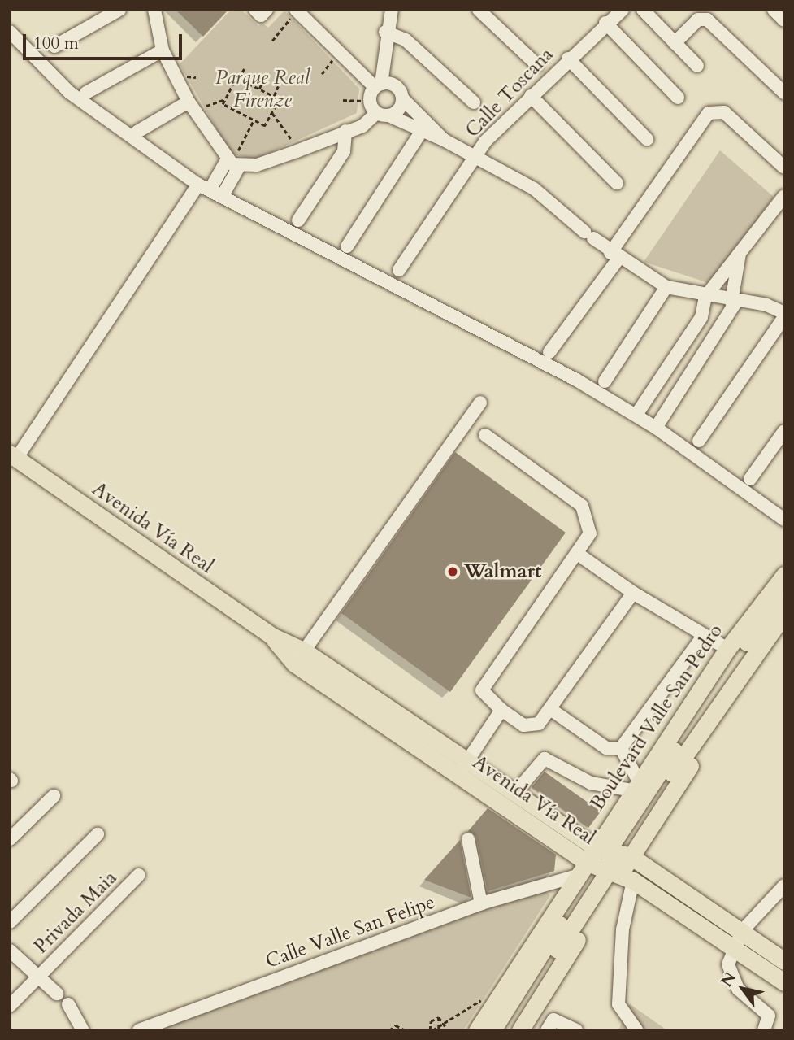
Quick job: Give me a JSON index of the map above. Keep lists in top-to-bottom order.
{
  "streets": {
    "main road": ["Avenida Vía Real", "Boulevard Valle San Pedro"],
    "street": ["Calle Toscana", "Privada Maia", "Calle Valle San Felipe"]
  },
  "crossings": [
    ["Avenida Vía Real", "Boulevard Valle San Pedro"],
    ["Avenida Vía Real", "Calle Valle San Felipe"],
    ["Boulevard Valle San Pedro", "Calle Valle San Felipe"]
  ],
  "parks": ["Parque Real Firenze"],
  "places": ["Walmart"],
  "scale_bar": "100 m",
  "north": "top left"
}
